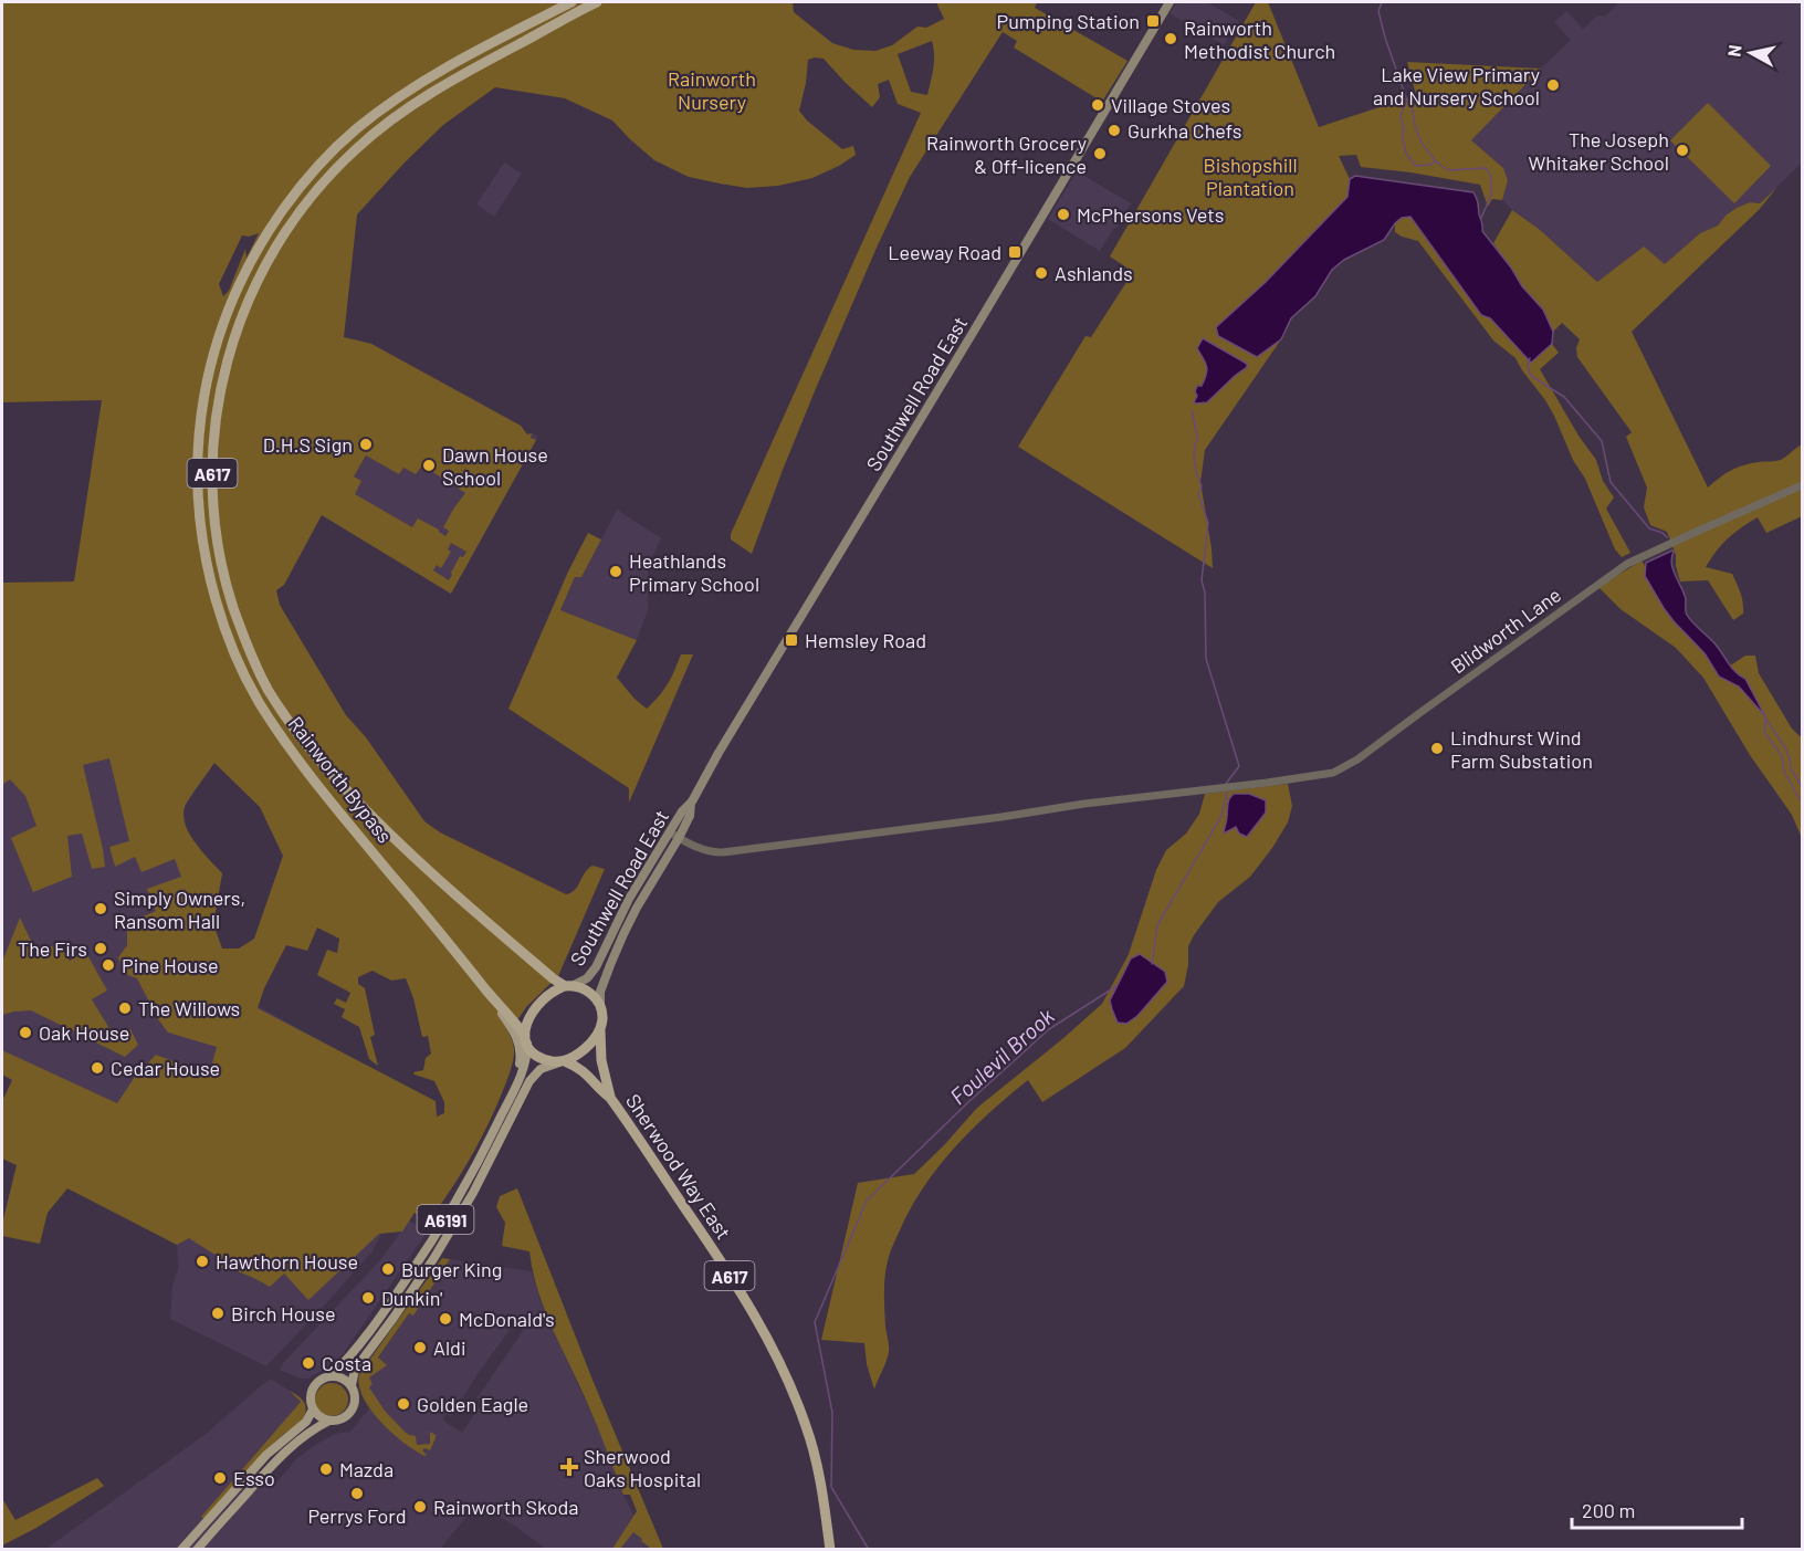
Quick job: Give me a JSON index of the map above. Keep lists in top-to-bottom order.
{
  "streets": {
    "highway": ["A617", "Rainworth Bypass", "Sherwood Way East"],
    "main road": ["Southwell Road East", "A6191"],
    "street": ["Blidworth Lane"]
  },
  "crossings": [
    ["Southwell Road East", "Blidworth Lane"],
    ["Southwell Road East", "Rainworth Bypass"],
    ["Southwell Road East", "Sherwood Way East"],
    ["Southwell Road East", "A6191"],
    ["Rainworth Bypass", "Sherwood Way East"],
    ["Rainworth Bypass", "A6191"],
    ["Sherwood Way East", "A6191"]
  ],
  "water": ["Foulevil Brook"],
  "parks": ["Rainworth Nursery", "Bishopshill Plantation"],
  "places": {
    "transit": ["Pumping Station", "Leeway Road", "Hemsley Road"],
    "other": [
      "Rainworth Methodist Church",
      "Lake View Primary and Nursery School",
      "Village Stoves",
      "Gurkha Chefs",
      "The Joseph Whitaker School",
      "Rainworth Grocery & Off-licence",
      "McPhersons Vets",
      "Ashlands",
      "D.H.S Sign",
      "Dawn House School",
      "Heathlands Primary School",
      "Lindhurst Wind Farm Substation",
      "Simply Owners, Ransom Hall",
      "The Firs",
      "Pine House",
      "The Willows",
      "Oak House",
      "Cedar House",
      "Hawthorn House",
      "Burger King",
      "Dunkin'",
      "Birch House",
      "McDonald's",
      "Aldi",
      "Costa",
      "Golden Eagle",
      "Mazda",
      "Esso",
      "Perrys Ford",
      "Rainworth Skoda"
    ],
    "health": ["Sherwood Oaks Hospital"]
  },
  "scale_bar": "200 m",
  "north": "left"
}
